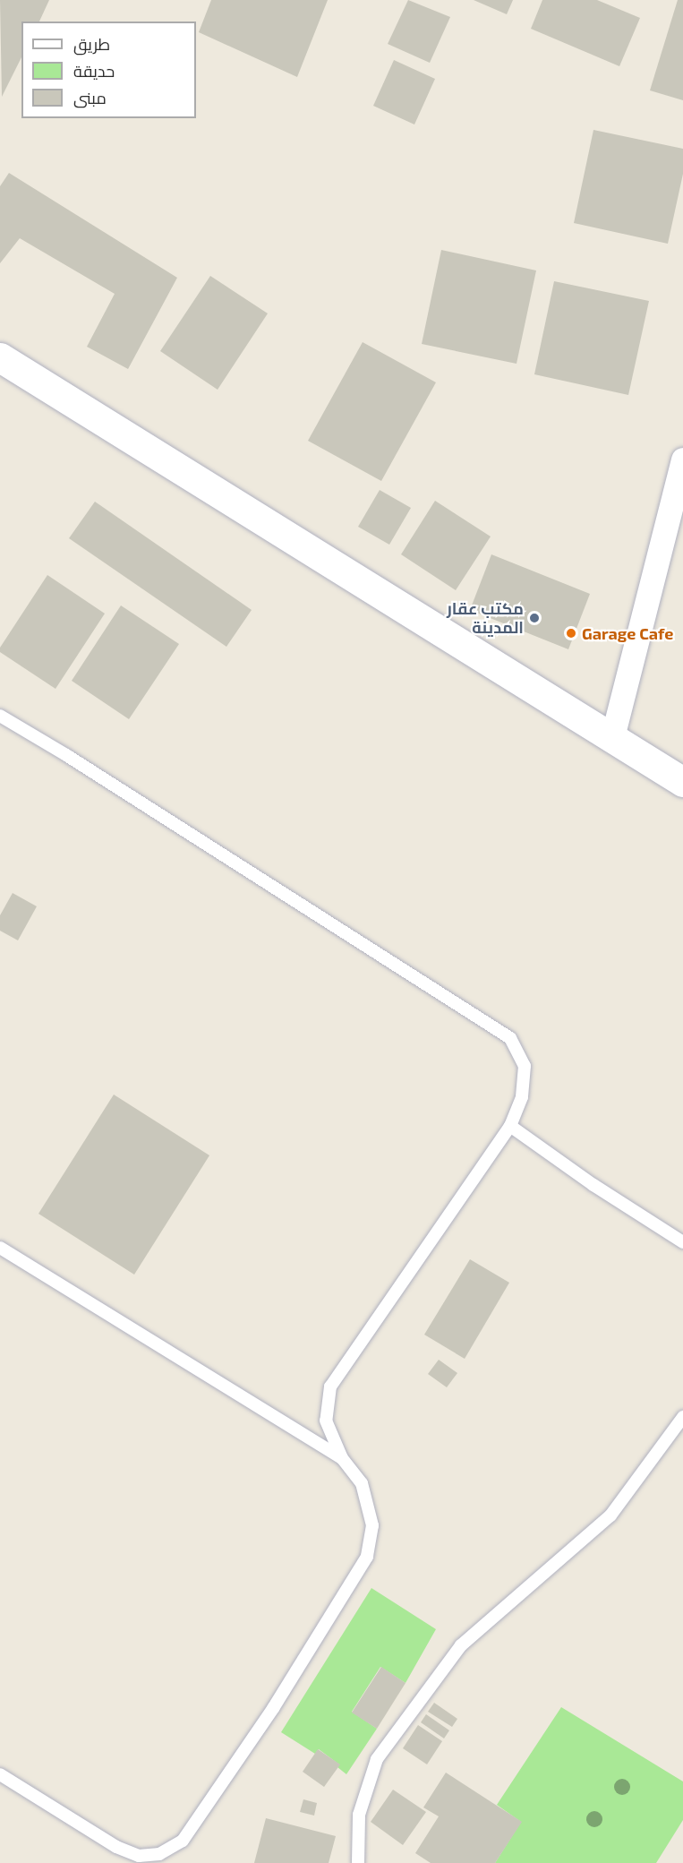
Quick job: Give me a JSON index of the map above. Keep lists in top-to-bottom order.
{
  "places": ["مكتب عقار المدينة", "Garage Cafe"],
  "legend": ["طريق", "حديقة", "مبنى"]
}
